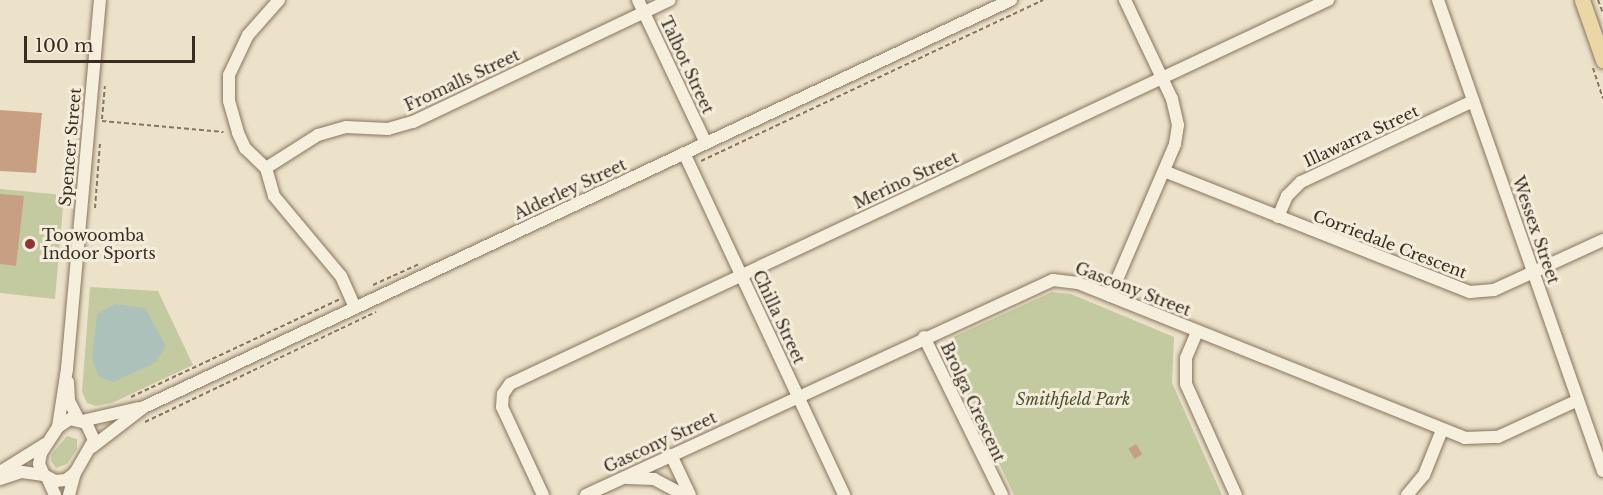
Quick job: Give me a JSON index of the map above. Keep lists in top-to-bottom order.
{
  "streets": {
    "street": [
      "Talbot Street",
      "Fromalls Street",
      "Illawarra Street",
      "Spencer Street",
      "Merino Street",
      "Alderley Street",
      "Wessex Street",
      "Corriedale Crescent",
      "Gascony Street",
      "Chilla Street",
      "Brolga Crescent"
    ]
  },
  "crossings": [
    ["Talbot Street", "Fromalls Street"],
    ["Talbot Street", "Alderley Street"],
    ["Illawarra Street", "Wessex Street"],
    ["Illawarra Street", "Corriedale Crescent"],
    ["Spencer Street", "Alderley Street"],
    ["Merino Street", "Chilla Street"],
    ["Alderley Street", "Chilla Street"],
    ["Wessex Street", "Corriedale Crescent"],
    ["Wessex Street", "Gascony Street"],
    ["Gascony Street", "Chilla Street"],
    ["Gascony Street", "Brolga Crescent"]
  ],
  "parks": ["Smithfield Park"],
  "places": ["Toowoomba Indoor Sports"],
  "scale_bar": "100 m"
}
